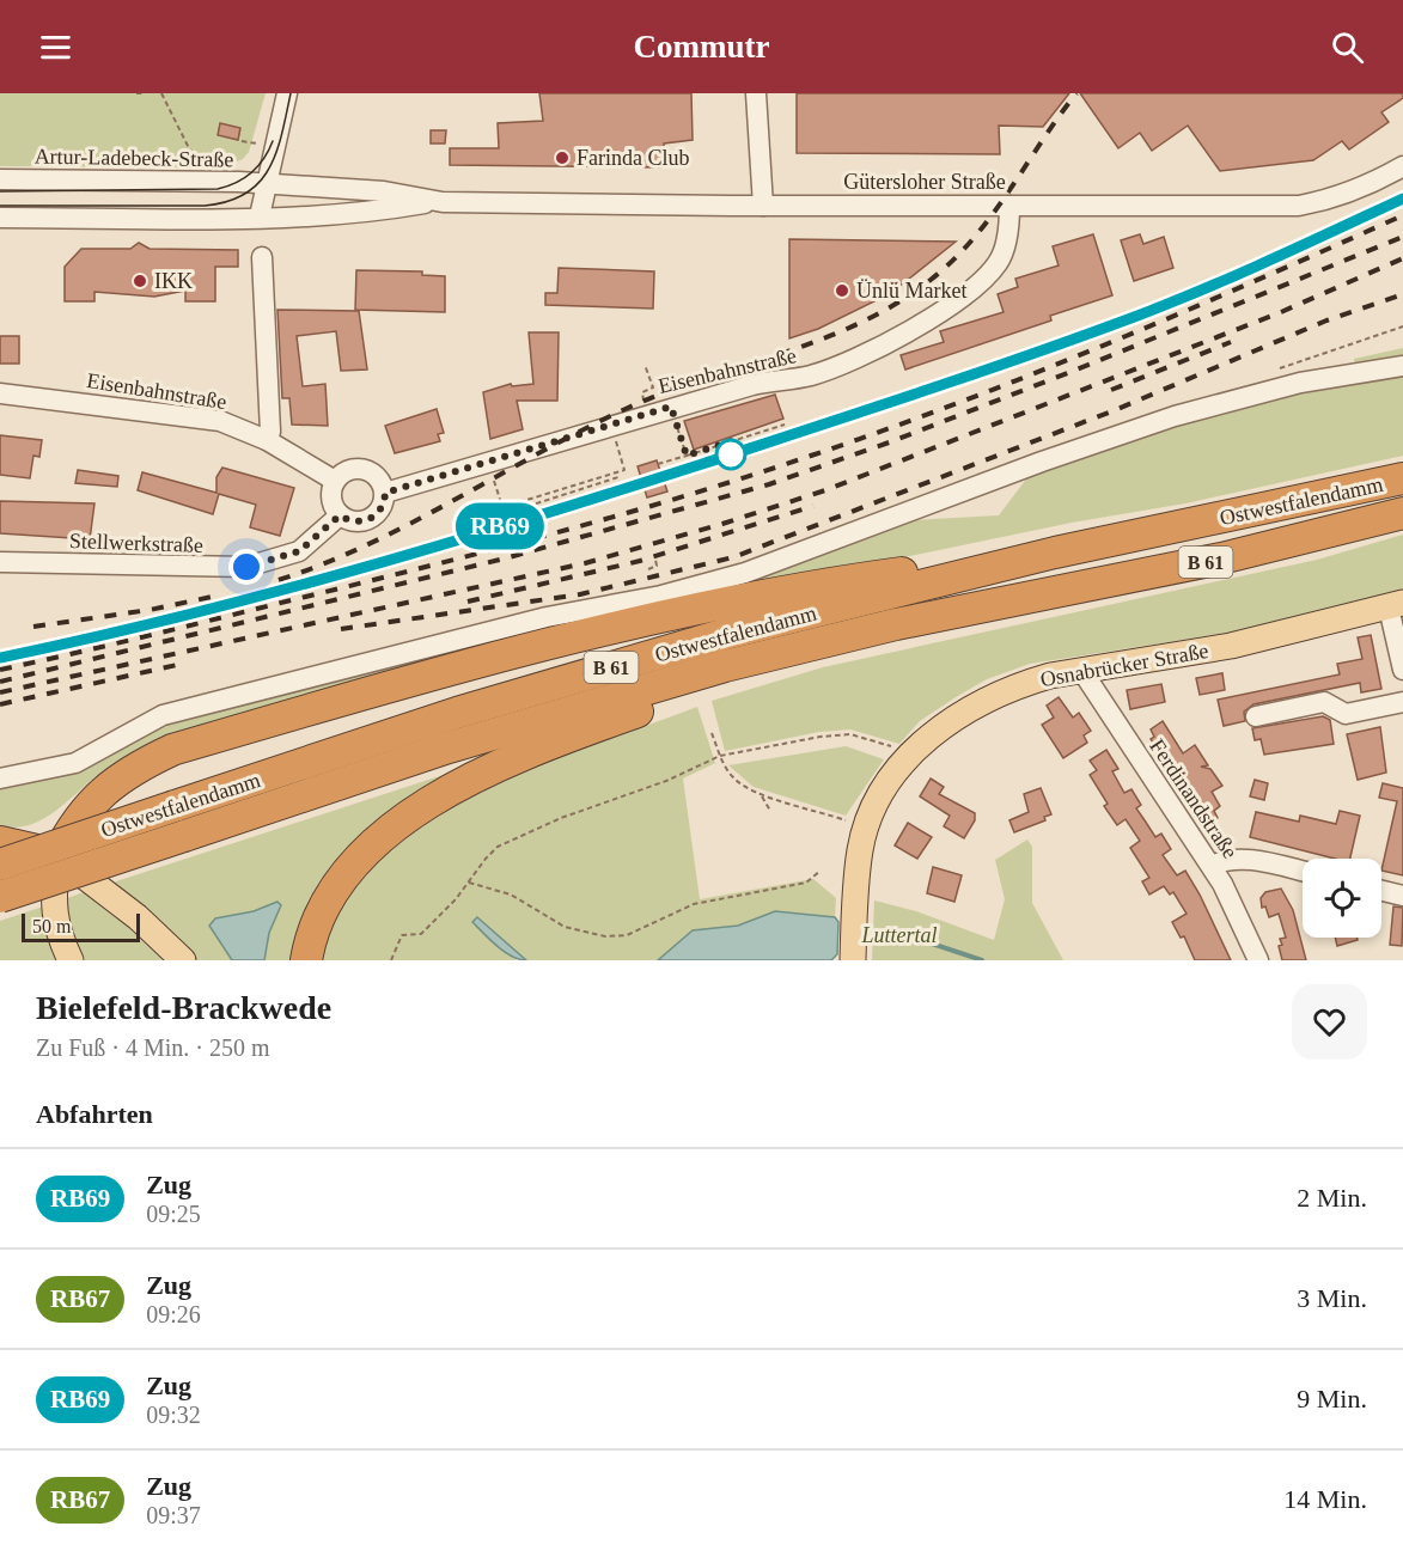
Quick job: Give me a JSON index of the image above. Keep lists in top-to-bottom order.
{
  "streets": {
    "highway": ["Ostwestfalendamm", "B 61"],
    "main road": ["Osnabrücker Straße"],
    "street": [
      "Artur-Ladebeck-Straße",
      "Gütersloher Straße",
      "Eisenbahnstraße",
      "Stellwerkstraße",
      "Ferdinandstraße"
    ]
  },
  "crossings": [
    ["Artur-Ladebeck-Straße", "Gütersloher Straße"],
    ["Gütersloher Straße", "Eisenbahnstraße"],
    ["Eisenbahnstraße", "Stellwerkstraße"],
    ["Ostwestfalendamm", "B 61"],
    ["Osnabrücker Straße", "Ferdinandstraße"]
  ],
  "parks": ["Luttertal"],
  "places": ["Farinda Club", "IKK", "Ünlü Market"],
  "scale_bar": "50 m",
  "page": {
    "header": "Commutr",
    "on_map": "RB69",
    "scale": "50 m",
    "heading": [
      ["Bielefeld-Brackwede", "Zu Fuß · 4 Min. · 250 m"],
      "Abfahrten"
    ],
    "list": [
      {
        "mark": "RB69",
        "name": "Zug",
        "note": "09:25",
        "value": "2 Min."
      },
      {
        "mark": "RB67",
        "name": "Zug",
        "note": "09:26",
        "value": "3 Min."
      },
      {
        "mark": "RB69",
        "name": "Zug",
        "note": "09:32",
        "value": "9 Min."
      },
      {
        "mark": "RB67",
        "name": "Zug",
        "note": "09:37",
        "value": "14 Min."
      }
    ]
  }
}
